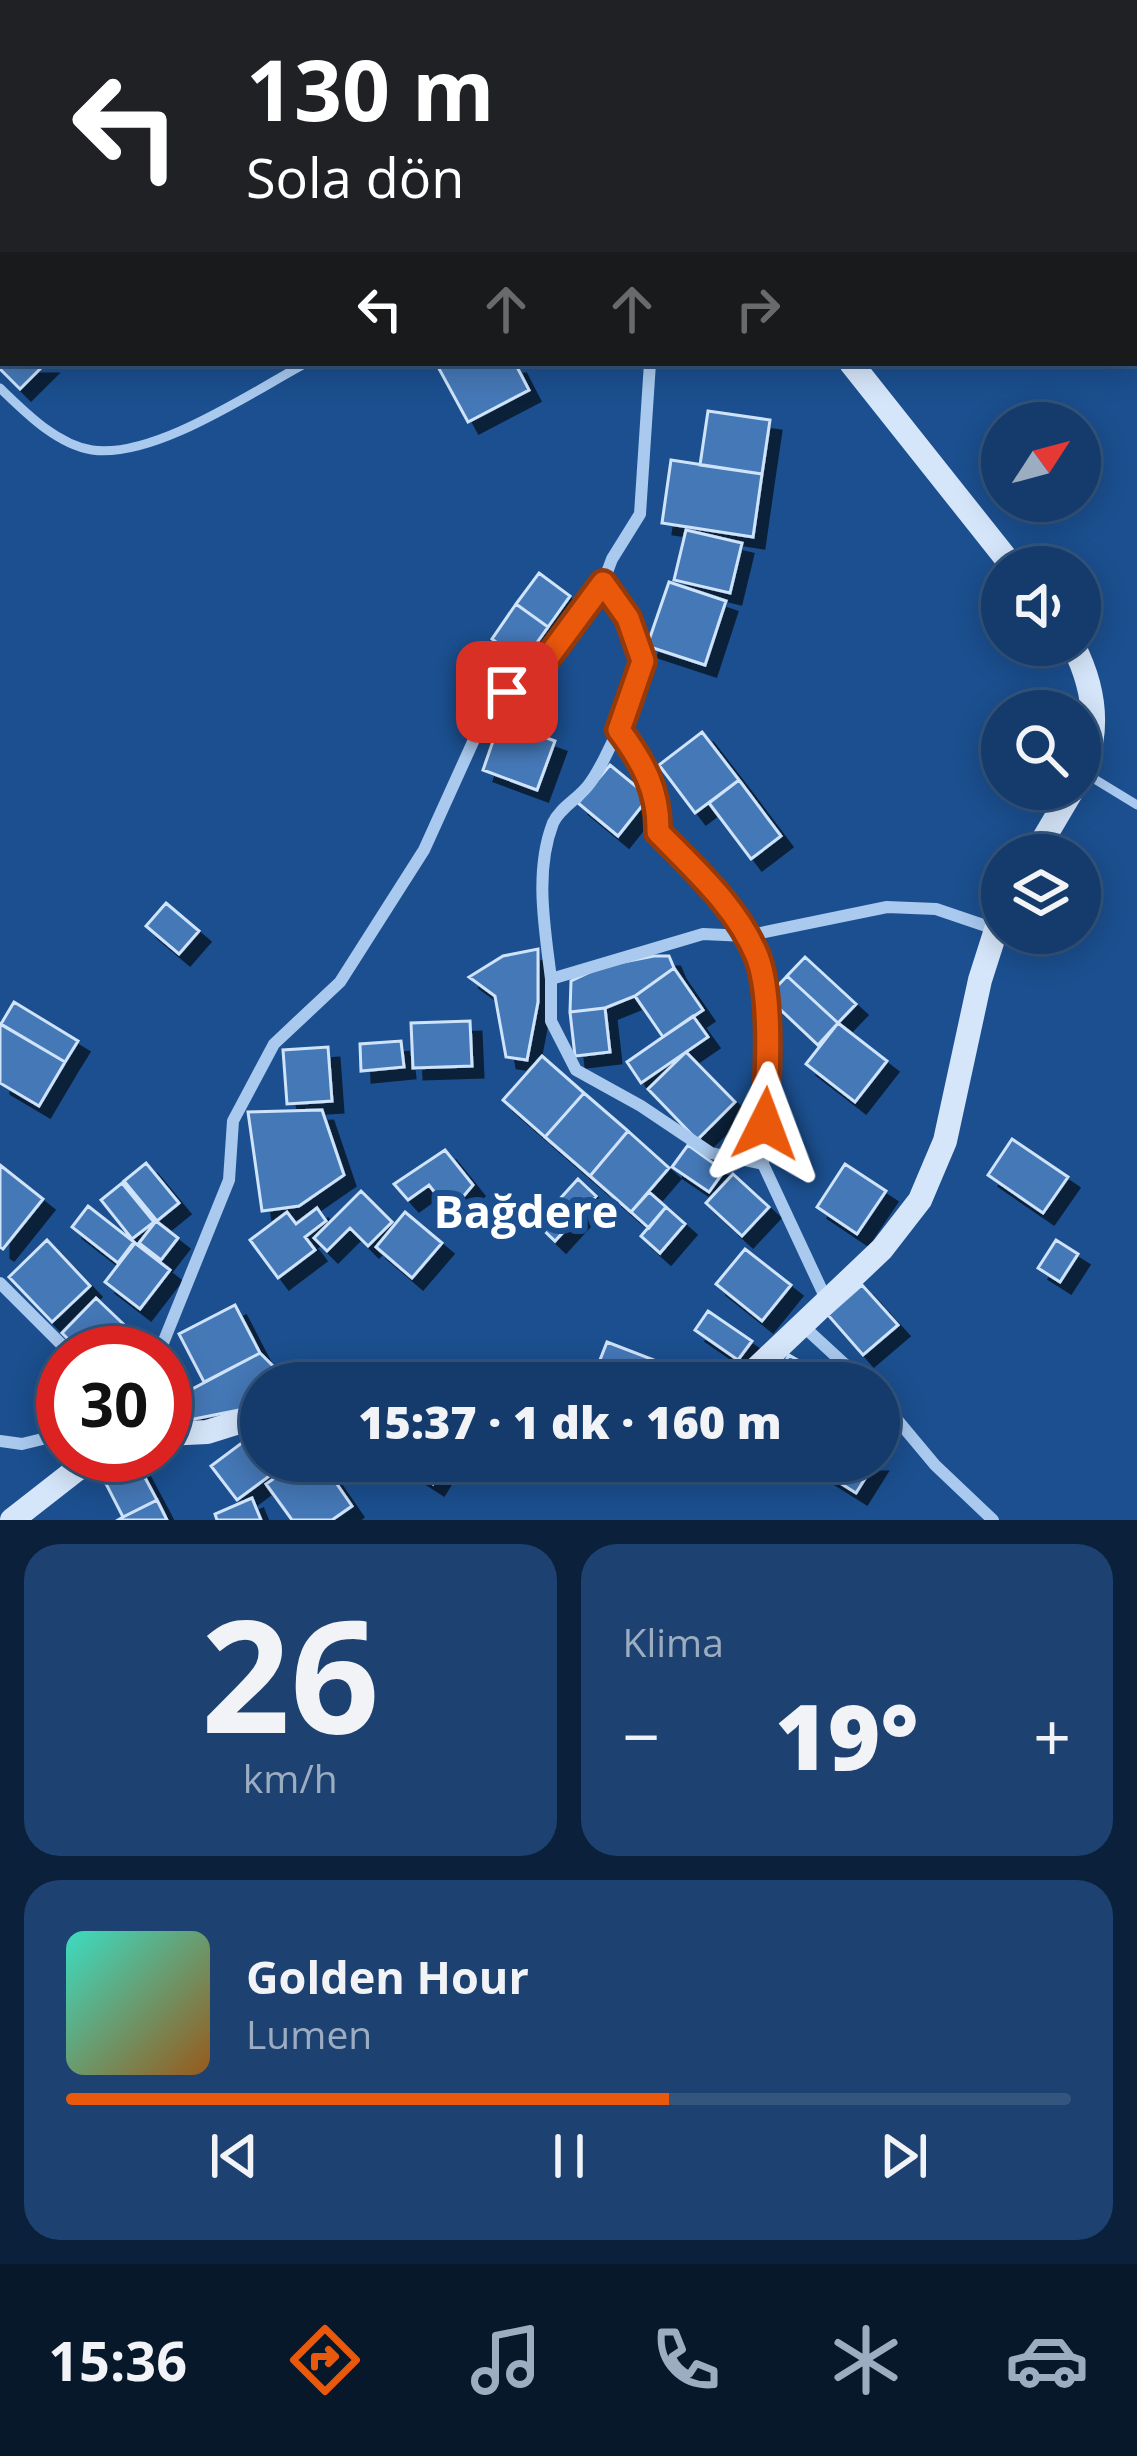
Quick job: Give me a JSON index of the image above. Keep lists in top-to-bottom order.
{
  "districts": ["Bağdere"],
  "north": "top right",
  "page": {
    "turn": ["130 m", "Sola dön"],
    "limit": "30",
    "trip": "15:37 · 1 dk · 160 m",
    "tile": [
      ["26", "km/h"],
      "Klima"
    ],
    "heat": ["−", "19°", "+"],
    "song": ["Golden Hour", "Lumen"],
    "tabs": "15:36"
  }
}
